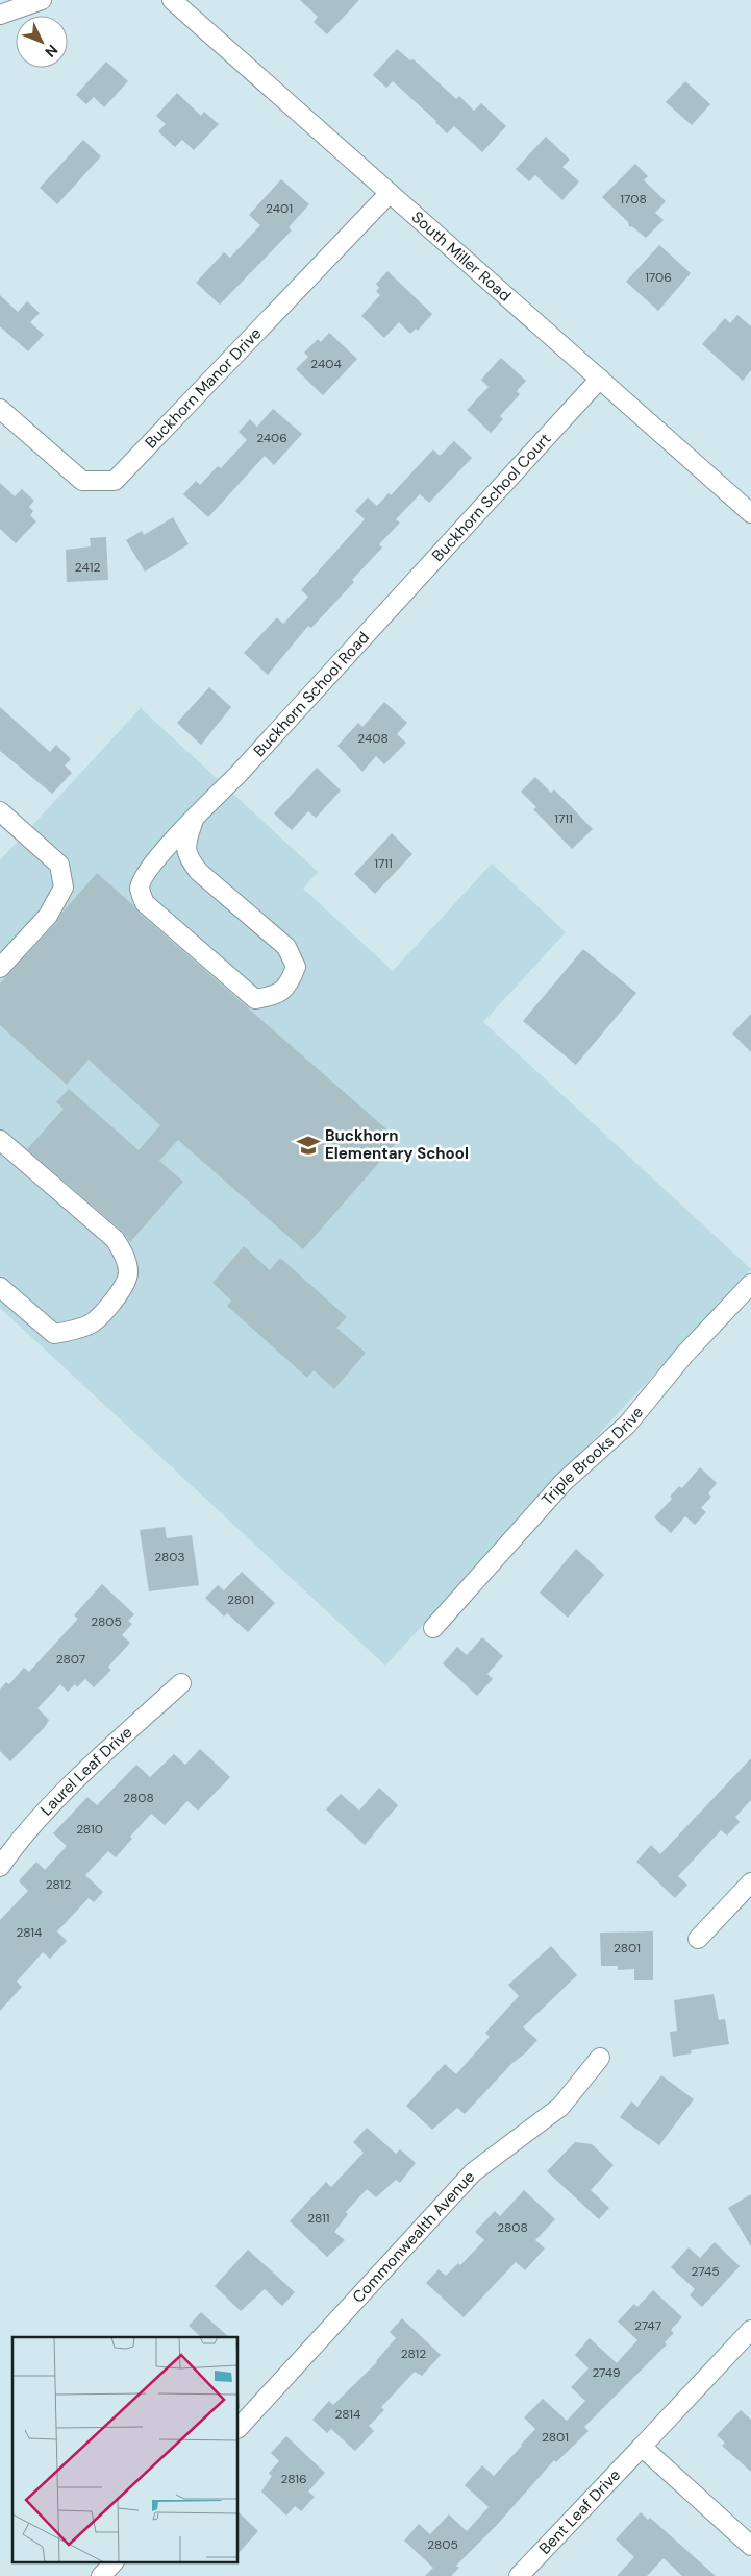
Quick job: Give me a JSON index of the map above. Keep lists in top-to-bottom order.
{
  "streets": {
    "street": [
      "South Miller Road",
      "Buckhorn Manor Drive",
      "Buckhorn School Court",
      "Buckhorn School Road",
      "Triple Brooks Drive",
      "Laurel Leaf Drive",
      "Commonwealth Avenue",
      "Bent Leaf Drive"
    ]
  },
  "crossings": [
    ["South Miller Road", "Buckhorn Manor Drive"],
    ["South Miller Road", "Buckhorn School Court"],
    ["Buckhorn School Court", "Buckhorn School Road"]
  ],
  "places": {
    "school or university": ["Buckhorn Elementary School"]
  },
  "house_numbers": [
    "1708",
    "2401",
    "1706",
    "2404",
    "2406",
    "2412",
    "2408",
    "1711",
    "1711",
    "2803",
    "2801",
    "2805",
    "2807",
    "2808",
    "2810",
    "2812",
    "2814",
    "2801",
    "2811",
    "2808",
    "2745",
    "2747",
    "2812",
    "2749",
    "2814",
    "2801",
    "2816",
    "2805"
  ],
  "north": "bottom right"
}
